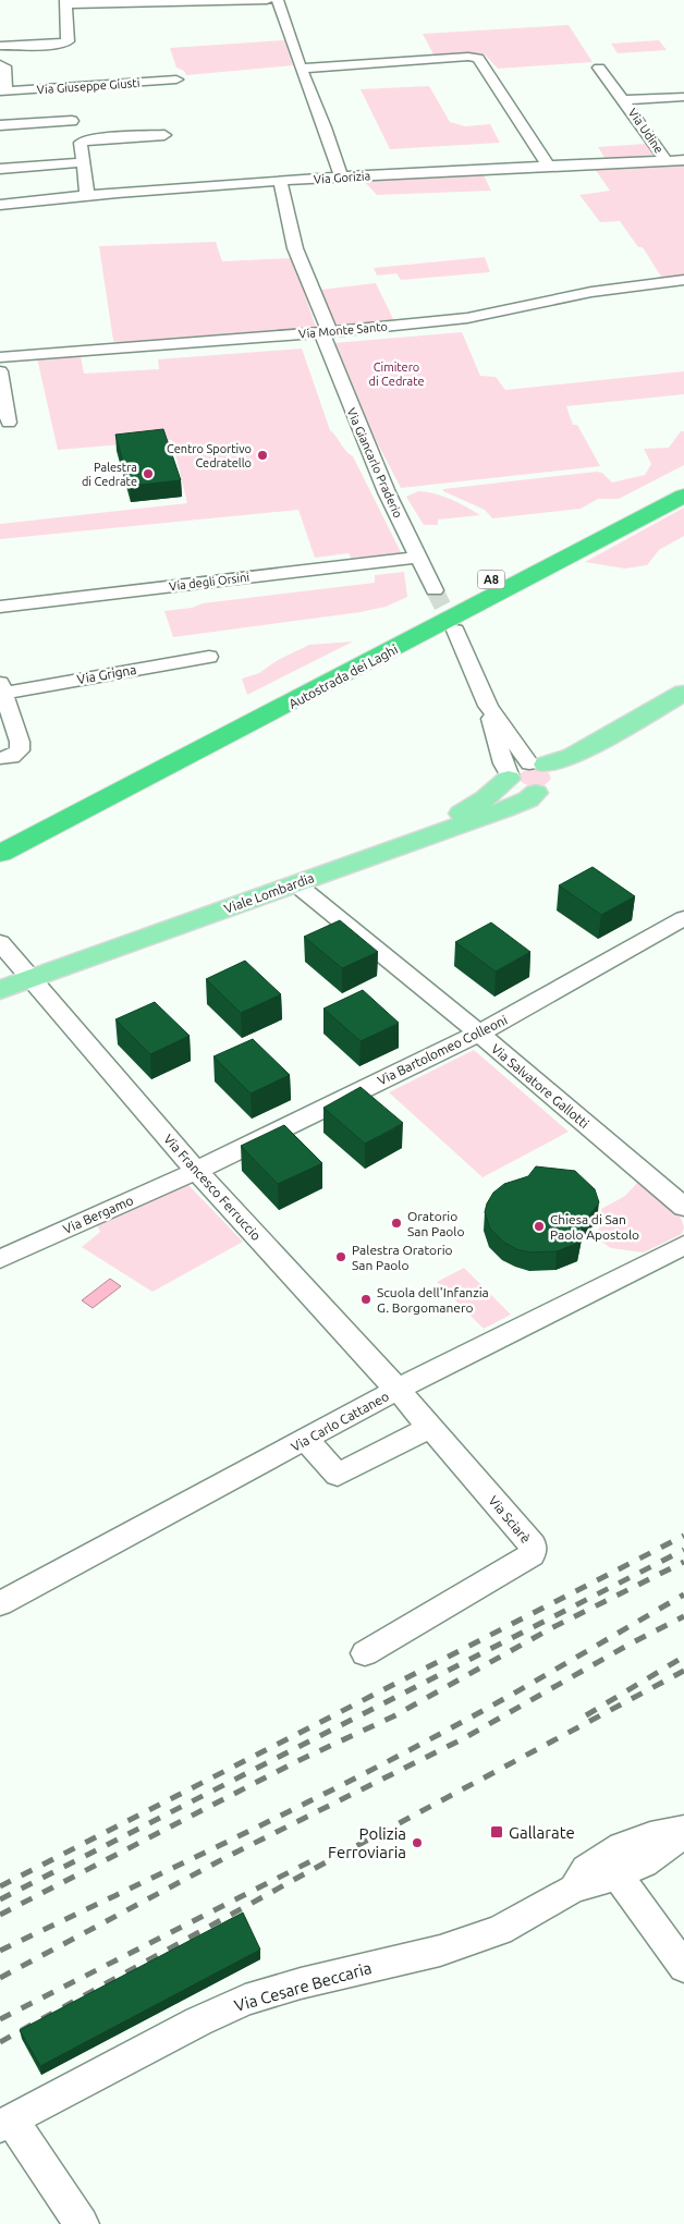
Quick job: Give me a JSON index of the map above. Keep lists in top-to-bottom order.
{
  "streets": {
    "highway": ["A8", "Autostrada dei Laghi"],
    "main road": ["Viale Lombardia"],
    "street": [
      "Via Giuseppe Giusti",
      "Via Udine",
      "Via Gorizia",
      "Via Monte Santo",
      "Via Giancarlo Praderio",
      "Via degli Orsini",
      "Via Grigna",
      "Via Bartolomeo Colleoni",
      "Via Salvatore Gallotti",
      "Via Francesco Ferruccio",
      "Via Bergamo",
      "Via Carlo Cattaneo",
      "Via Sciarè",
      "Via Cesare Beccaria"
    ]
  },
  "crossings": [
    ["Via Udine", "Via Gorizia"],
    ["Via Gorizia", "Via Giancarlo Praderio"],
    ["Via Monte Santo", "Via Giancarlo Praderio"],
    ["Via Giancarlo Praderio", "Via degli Orsini"],
    ["Viale Lombardia", "Via Salvatore Gallotti"],
    ["Viale Lombardia", "Via Francesco Ferruccio"],
    ["Via Bartolomeo Colleoni", "Via Salvatore Gallotti"],
    ["Via Bartolomeo Colleoni", "Via Francesco Ferruccio"],
    ["Via Bartolomeo Colleoni", "Via Bergamo"],
    ["Via Francesco Ferruccio", "Via Bergamo"],
    ["Via Francesco Ferruccio", "Via Carlo Cattaneo"],
    ["Via Francesco Ferruccio", "Via Sciarè"],
    ["Via Carlo Cattaneo", "Via Sciarè"]
  ],
  "parks": ["Cimitero di Cedrate"],
  "places": {
    "other": [
      "Centro Sportivo Cedratello",
      "Palestra di Cedrate",
      "Oratorio San Paolo",
      "Chiesa di San Paolo Apostolo",
      "Palestra Oratorio San Paolo",
      "Scuola dell'Infanzia G. Borgomanero",
      "Polizia Ferroviaria"
    ],
    "transit": ["Gallarate"]
  }
}
